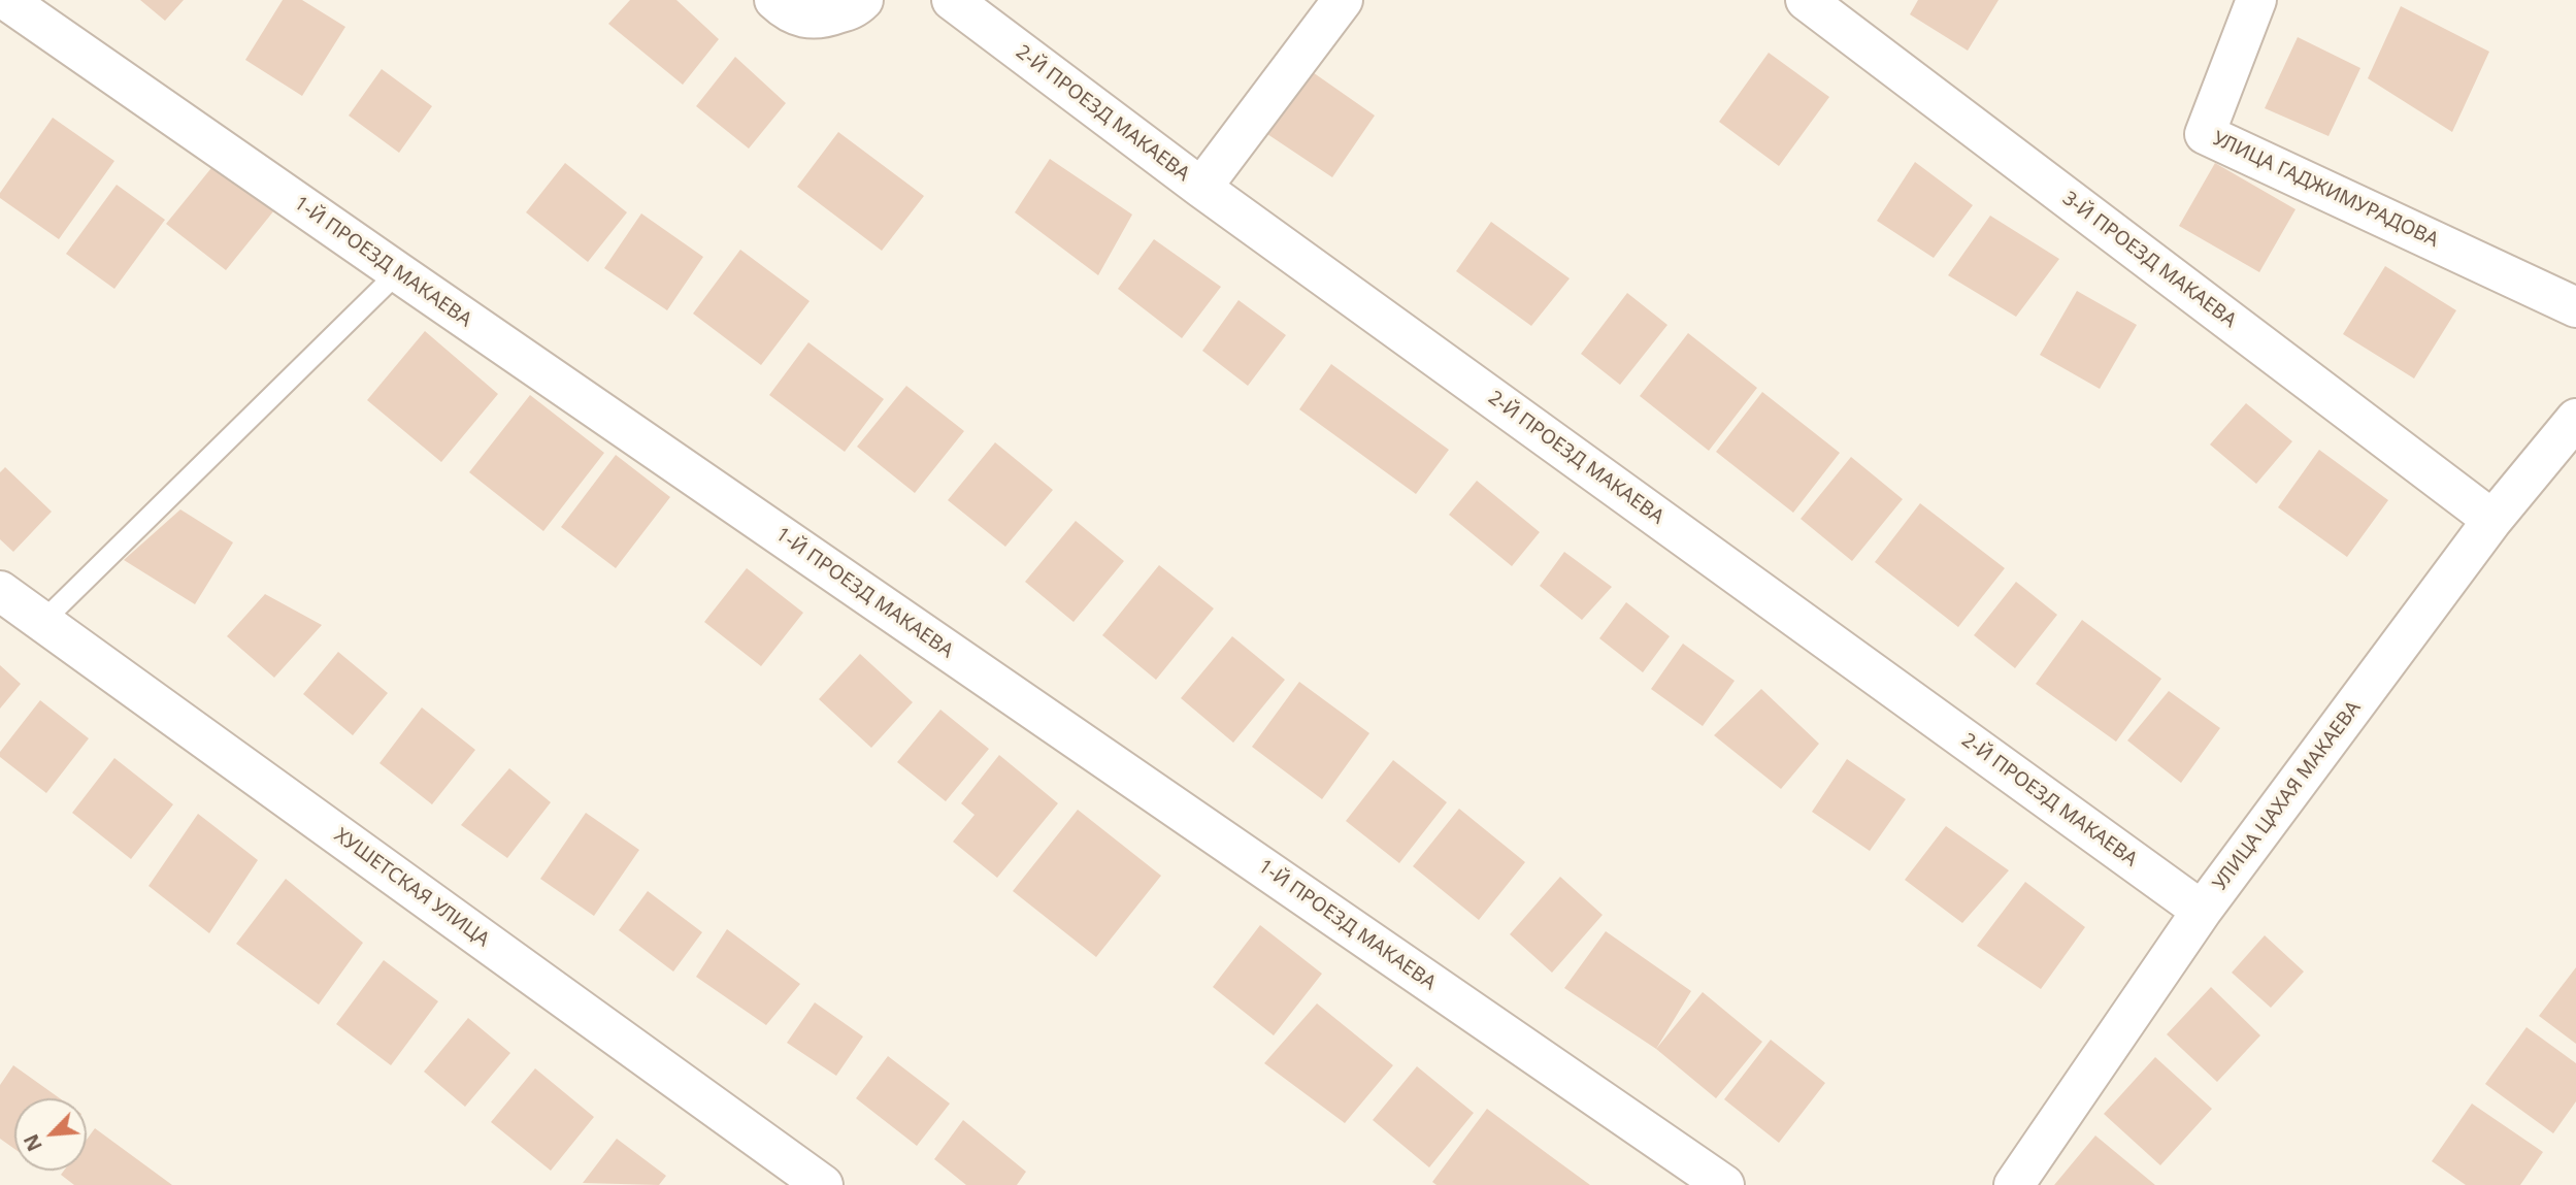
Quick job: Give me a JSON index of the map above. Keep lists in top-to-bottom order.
{
  "streets": {
    "street": [
      "2-Й ПРОЕЗД МАКАЕВА",
      "УЛИЦА ГАДЖИМУРАДОВА",
      "3-Й ПРОЕЗД МАКАЕВА",
      "1-Й ПРОЕЗД МАКАЕВА",
      "УЛИЦА ЦАХАЯ МАКАЕВА",
      "ХУШЕТСКАЯ УЛИЦА"
    ]
  },
  "crossings": [
    ["2-Й ПРОЕЗД МАКАЕВА", "УЛИЦА ЦАХАЯ МАКАЕВА"],
    ["3-Й ПРОЕЗД МАКАЕВА", "УЛИЦА ЦАХАЯ МАКАЕВА"]
  ],
  "north": "bottom left"
}
